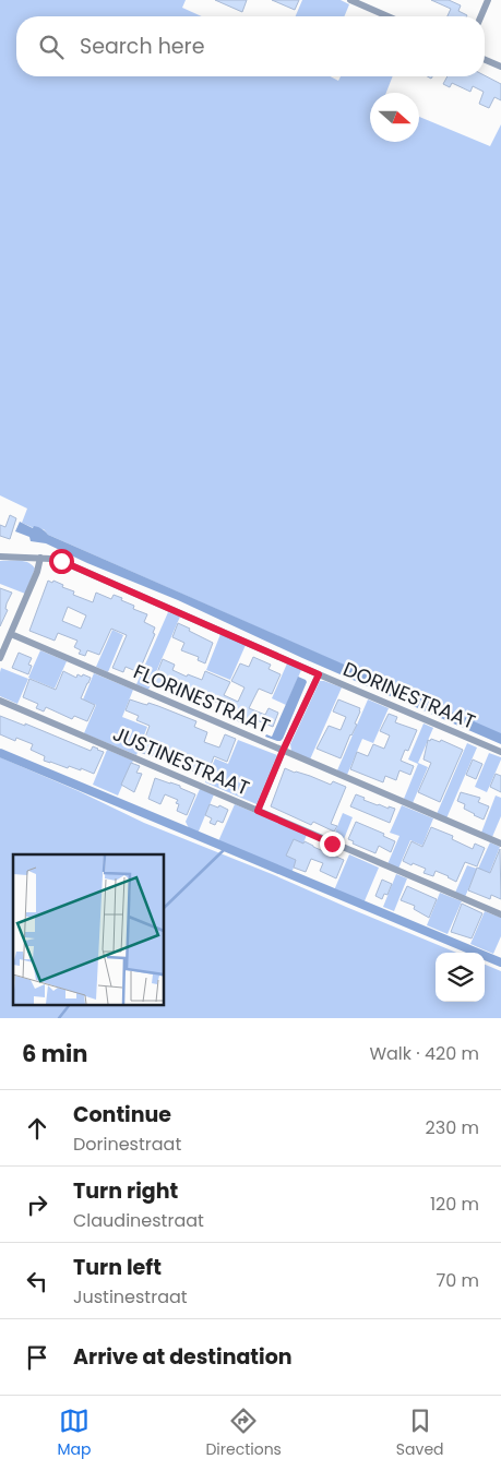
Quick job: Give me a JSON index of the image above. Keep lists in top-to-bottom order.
{
  "streets": {
    "street": ["DORINESTRAAT", "FLORINESTRAAT", "JUSTINESTRAAT"]
  },
  "north": "right",
  "page": {
    "search": "Search here",
    "heading": ["6 min", "Walk · 420 m"],
    "list": [
      ["Continue", "Dorinestraat", "230 m"],
      ["Turn right", "Claudinestraat", "120 m"],
      ["Turn left", "Justinestraat", "70 m"],
      "Arrive at destination"
    ],
    "nav": ["Map", "Directions", "Saved"]
  }
}
